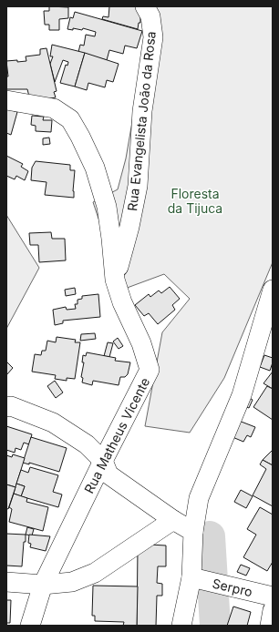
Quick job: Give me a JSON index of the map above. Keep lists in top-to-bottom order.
{
  "streets": {
    "street": ["Rua Evangelista João da Rosa", "Rua Matheus Vicente", "Serpro"]
  },
  "crossings": [
    ["Rua Evangelista João da Rosa", "Rua Matheus Vicente"]
  ],
  "parks": ["Floresta da Tijuca"]
}
